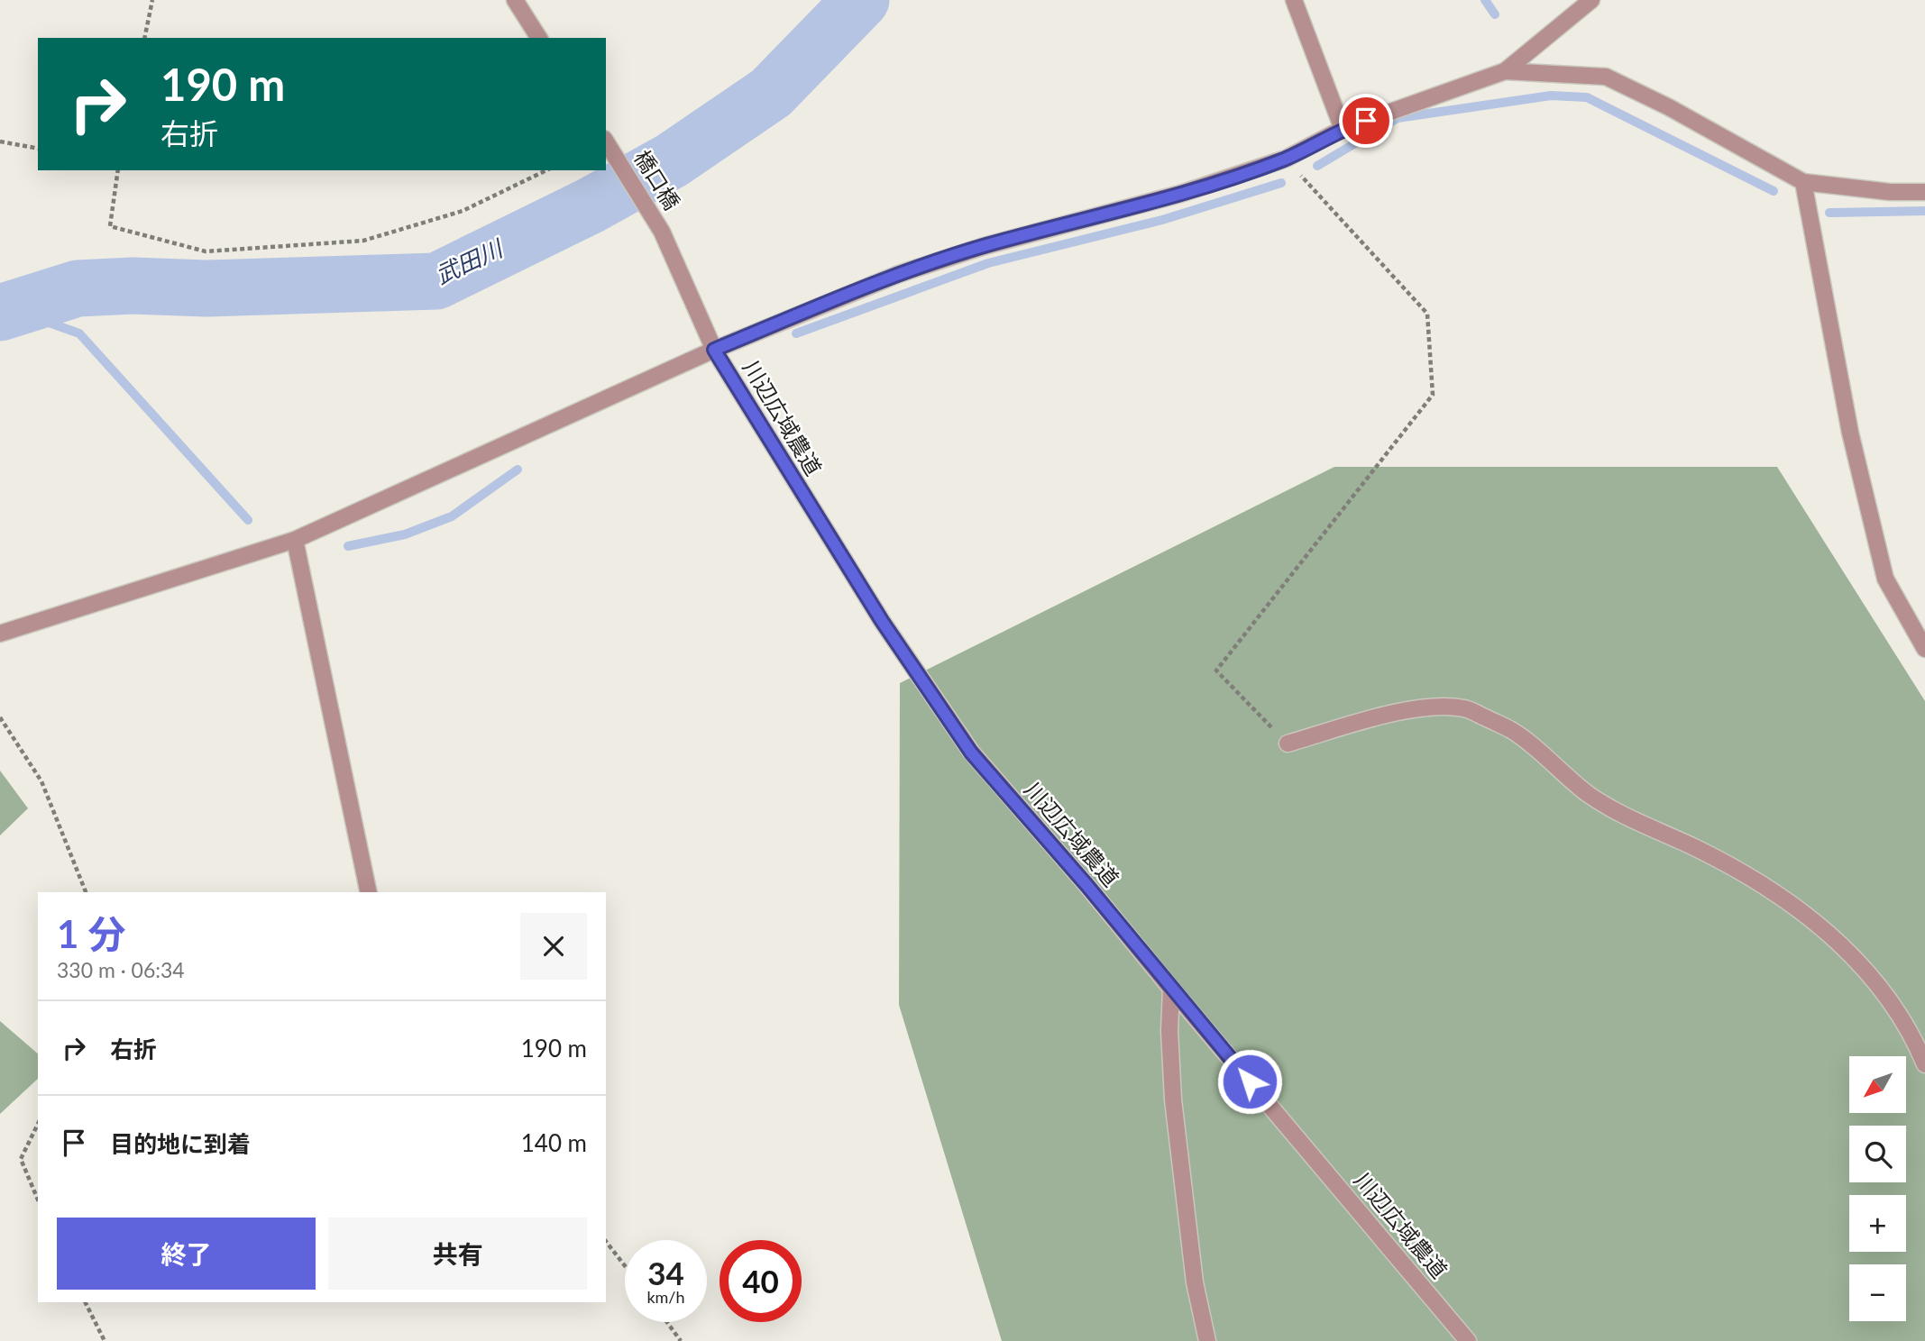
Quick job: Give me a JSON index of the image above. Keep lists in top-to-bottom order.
{
  "streets": {
    "street": ["橋口橋", "川辺広域農道"]
  },
  "crossings": [
    ["橋口橋", "川辺広域農道"]
  ],
  "water": ["武田川"],
  "north": "bottom left",
  "page": {
    "turn": ["190 m", "右折"],
    "heading": ["1 分", "330 m · 06:34"],
    "list": [
      {
        "name": "右折",
        "value": "190 m"
      },
      {
        "name": "目的地に到着",
        "value": "140 m"
      }
    ],
    "map_buttons": ["+", "−"],
    "buttons": ["終了", "共有"],
    "speed": "34 km/h",
    "limit": "40"
  }
}
